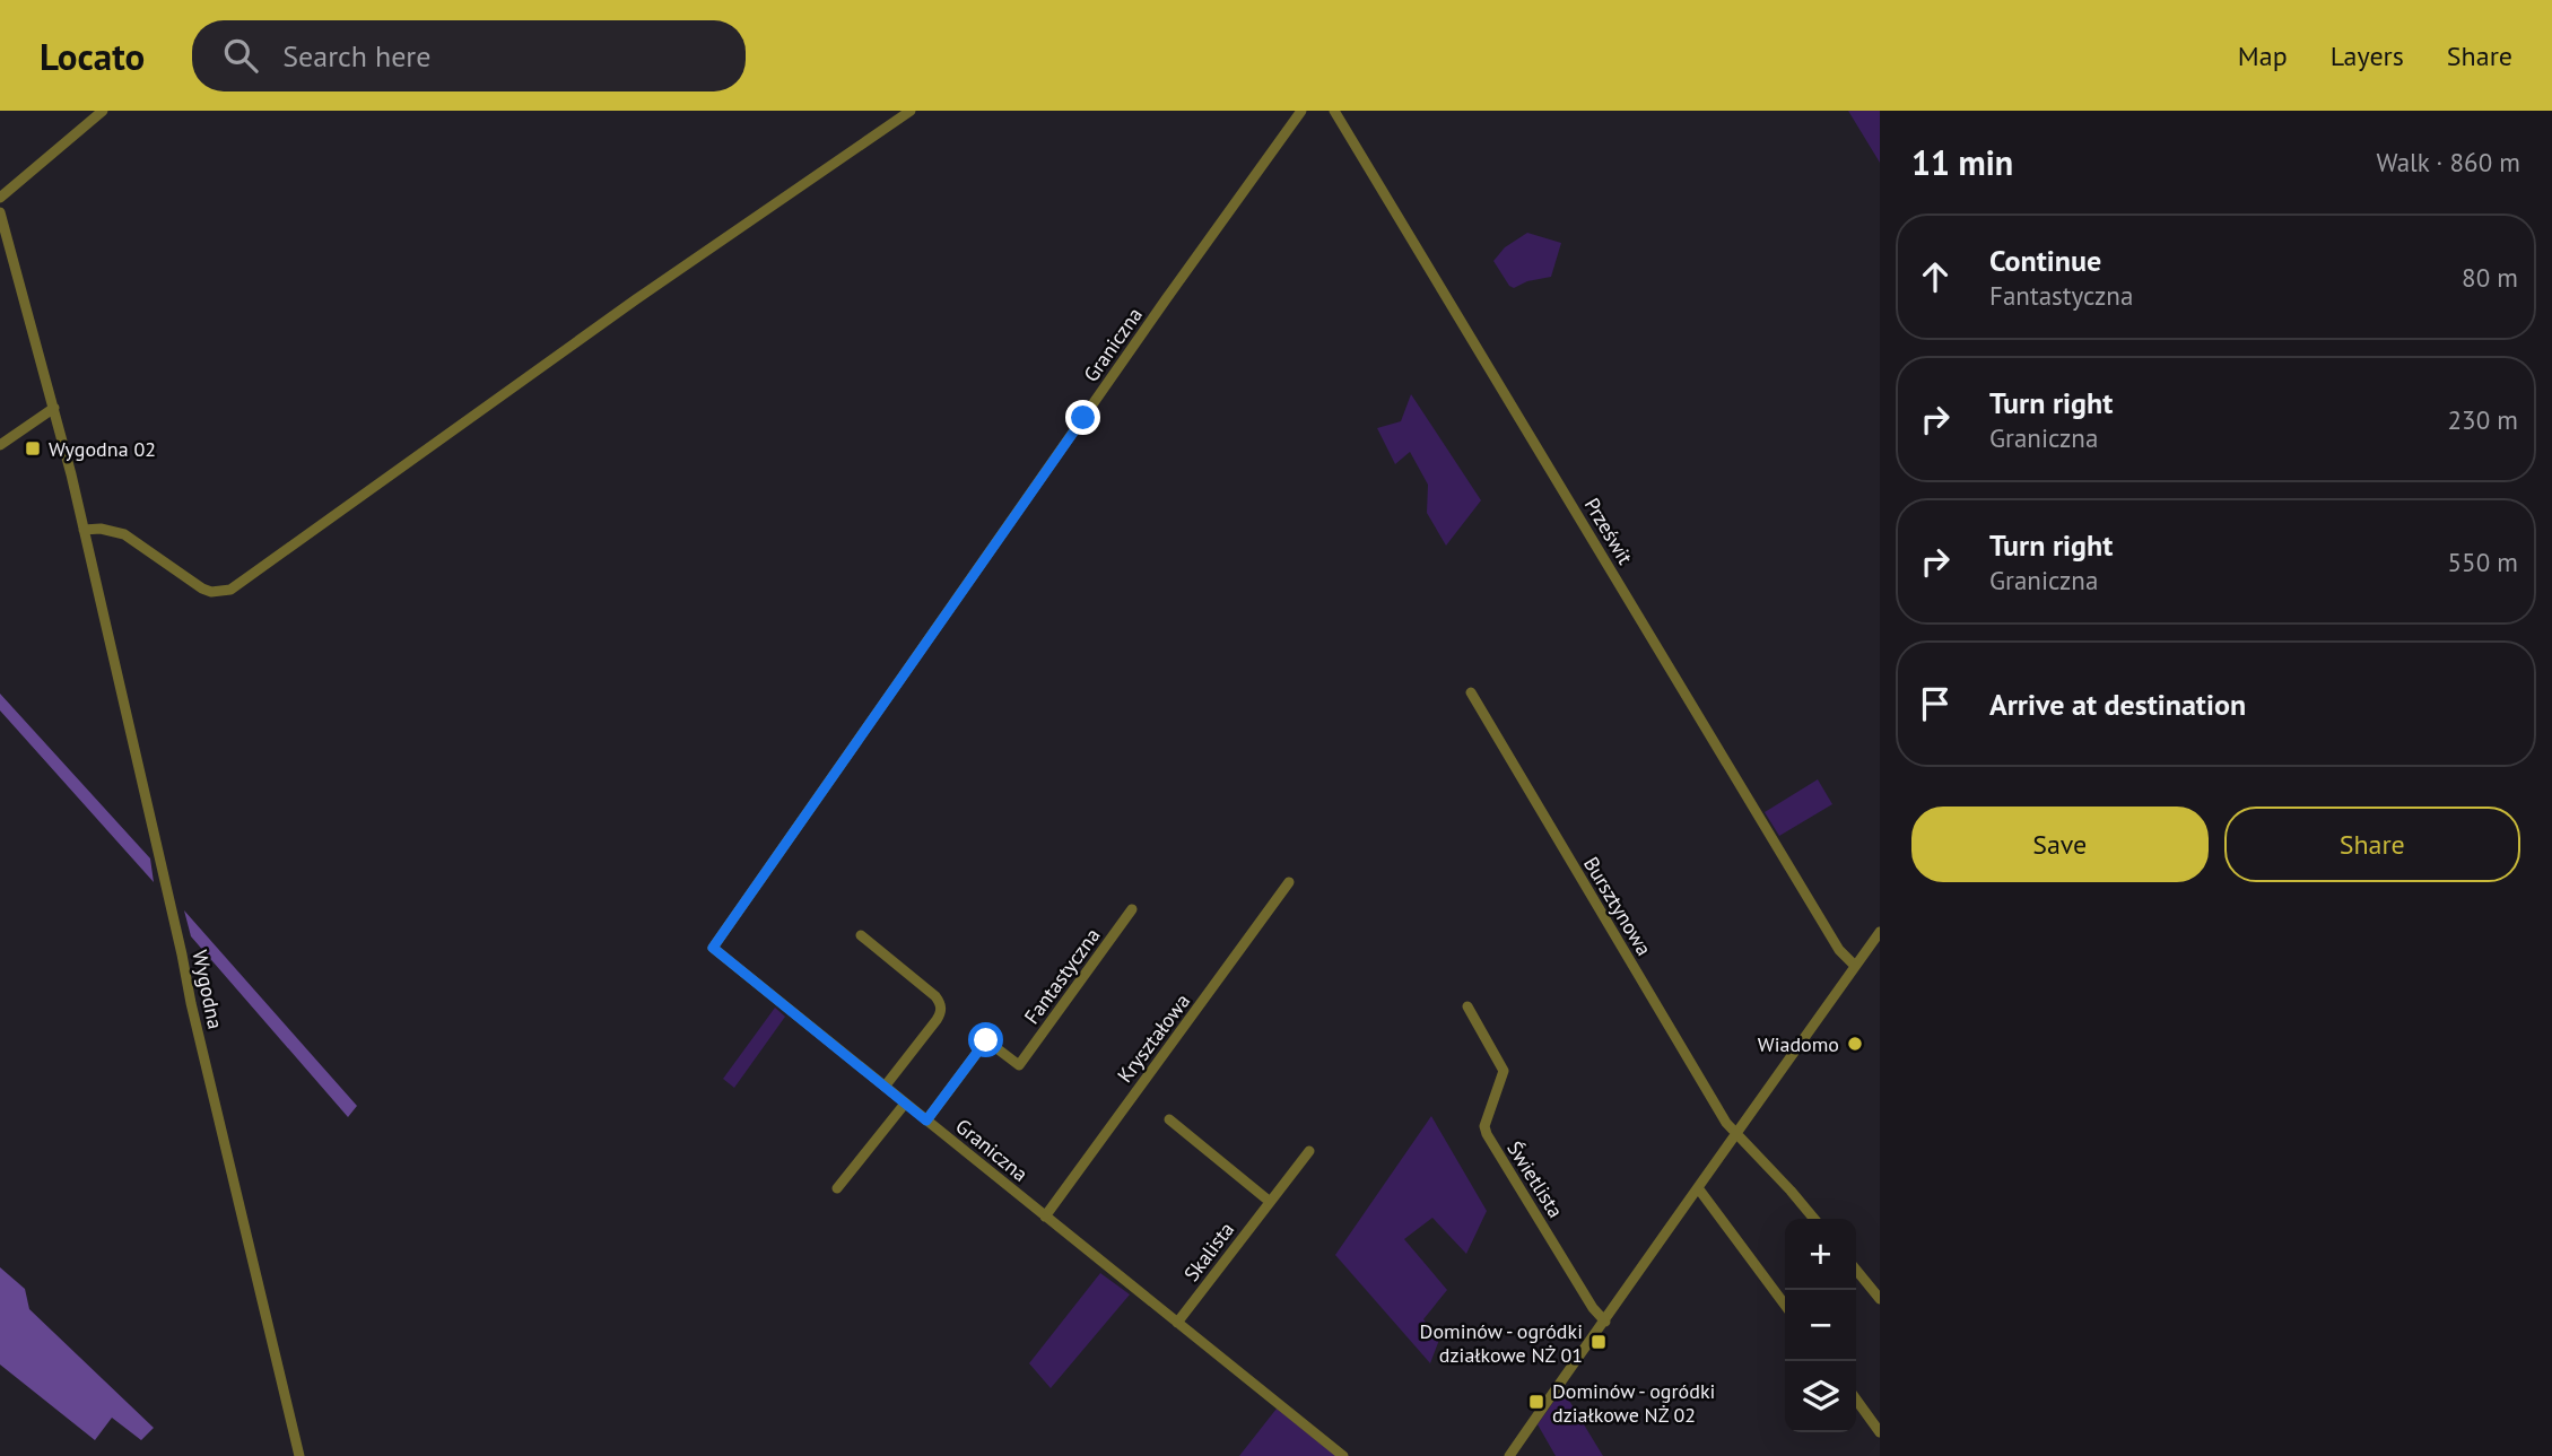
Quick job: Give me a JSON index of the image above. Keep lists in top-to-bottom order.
{
  "streets": {
    "street": [
      "Graniczna",
      "Prześwit",
      "Bursztynowa",
      "Fantastyczna",
      "Wygodna",
      "Kryształowa",
      "Świetlista",
      "Skalista"
    ]
  },
  "crossings": [
    ["Graniczna", "Fantastyczna"],
    ["Graniczna", "Kryształowa"],
    ["Graniczna", "Skalista"]
  ],
  "places": {
    "transit": ["Wygodna 02", "Dominów - ogródki działkowe NŻ 01", "Dominów - ogródki działkowe NŻ 02"],
    "other": ["Wiadomo"]
  },
  "page": {
    "header": "Locato",
    "search": "Search here",
    "nav": ["Map", "Layers", "Share"],
    "heading": ["11 min", "Walk · 860 m"],
    "list": [
      ["Continue", "Fantastyczna", "80 m"],
      ["Turn right", "Graniczna", "230 m"],
      ["Turn right", "Graniczna", "550 m"],
      "Arrive at destination"
    ],
    "buttons": ["Save", "Share"],
    "map_buttons": ["+", "−"]
  }
}
